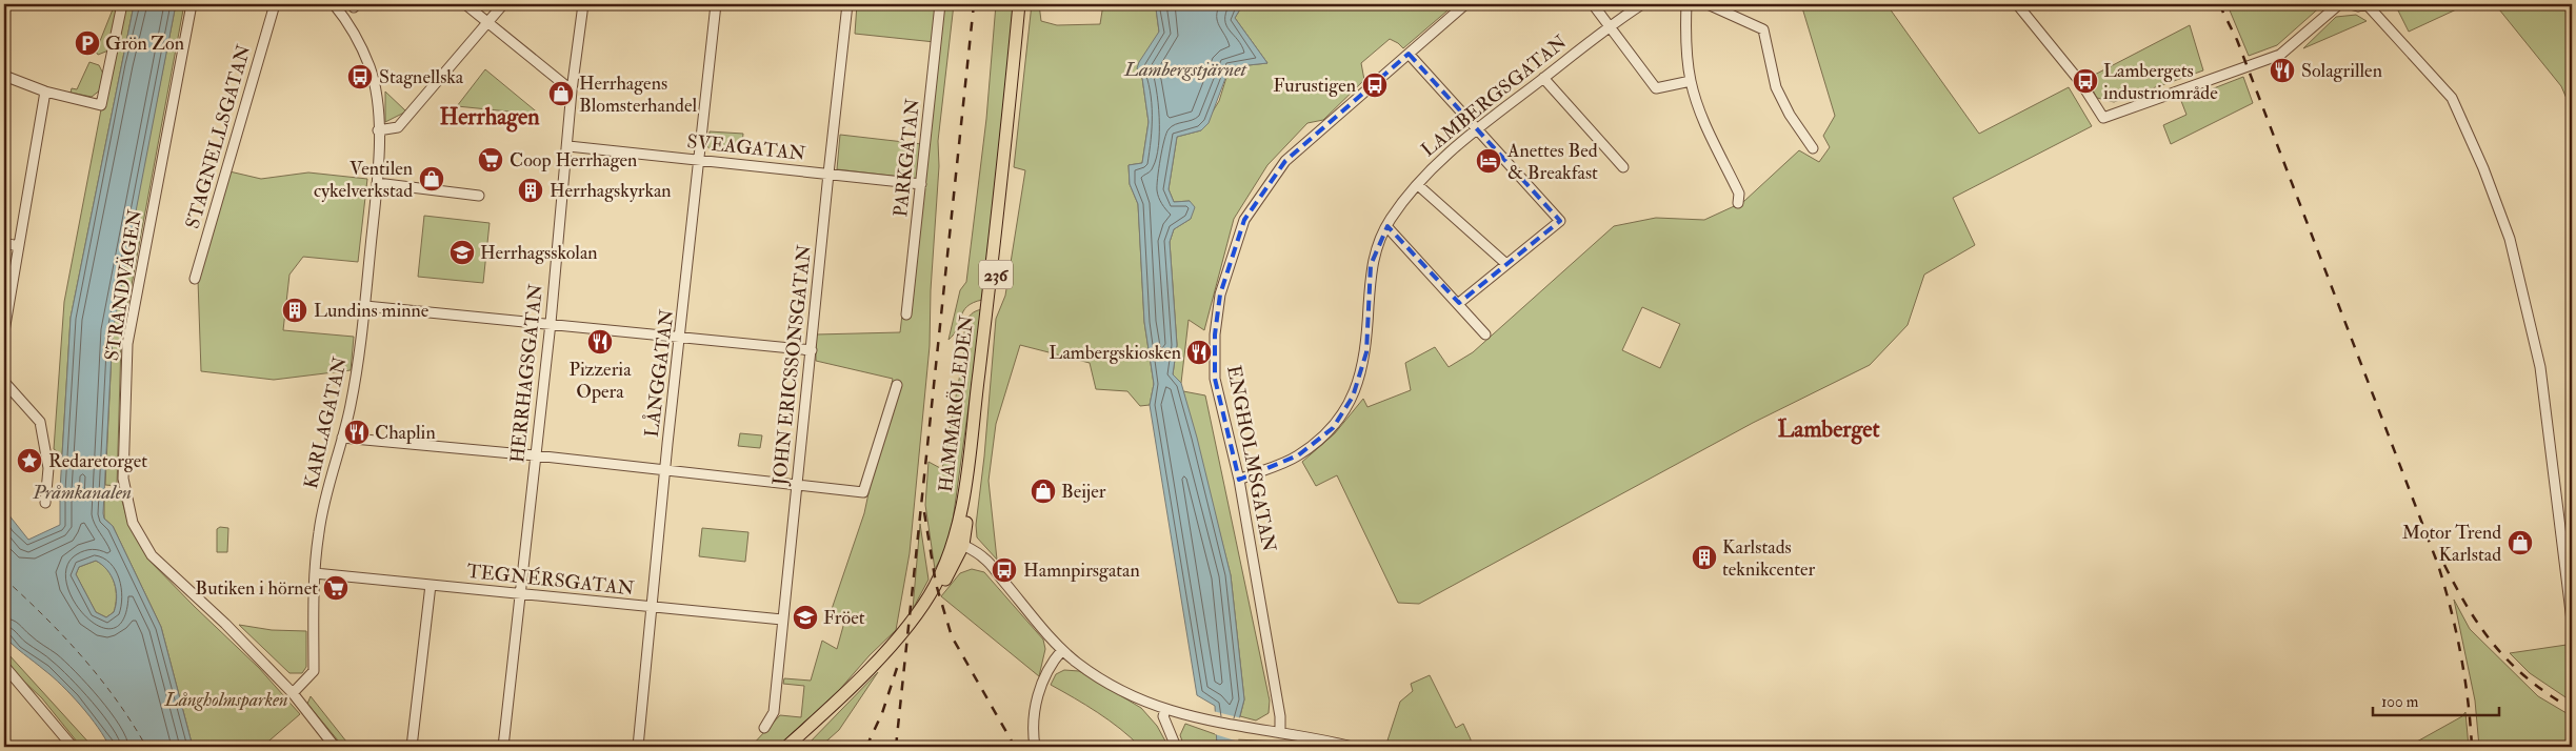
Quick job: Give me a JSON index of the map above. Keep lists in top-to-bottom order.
{
  "streets": {
    "main road": ["236", "HAMMARÖLEDEN"],
    "street": [
      "LAMBERGSGATAN",
      "STAGNELLSGATAN",
      "SVEAGATAN",
      "PARKGATAN",
      "STRANDVÄGEN",
      "JOHN ERICSSONSGATAN",
      "HERRHAGSGATAN",
      "LÅNGGATAN",
      "KARLAGATAN",
      "ENGHOLMSGATAN",
      "TEGNÉRSGATAN"
    ]
  },
  "crossings": [
    ["LAMBERGSGATAN", "ENGHOLMSGATAN"],
    ["SVEAGATAN", "PARKGATAN"],
    ["SVEAGATAN", "JOHN ERICSSONSGATAN"],
    ["SVEAGATAN", "HERRHAGSGATAN"],
    ["SVEAGATAN", "LÅNGGATAN"],
    ["STRANDVÄGEN", "KARLAGATAN"],
    ["JOHN ERICSSONSGATAN", "TEGNÉRSGATAN"],
    ["HERRHAGSGATAN", "TEGNÉRSGATAN"],
    ["LÅNGGATAN", "TEGNÉRSGATAN"],
    ["KARLAGATAN", "TEGNÉRSGATAN"]
  ],
  "districts": ["Herrhagen", "Lamberget"],
  "water": ["Lambergstjärnet", "Pråmkanalen"],
  "parks": ["Långholmsparken"],
  "places": {
    "parking": ["Grön Zon"],
    "restaurant": [
      "Solagrillen",
      "Pizzeria Opera",
      "Lambergskiosken",
      "Chaplin"
    ],
    "bus stop": [
      "Stagnellska",
      "Lambergets industriområde",
      "Furustigen",
      "Hamnpirsgatan"
    ],
    "shop": [
      "Herrhagens Blomsterhandel",
      "Ventilen cykelverkstad",
      "Beijer",
      "Motor Trend Karlstad"
    ],
    "supermarket": ["Coop Herrhagen", "Butiken i hörnet"],
    "hotel": ["Anettes Bed & Breakfast"],
    "building": ["Herrhagskyrkan", "Lundins minne", "Karlstads teknikcenter"],
    "school or university": ["Herrhagsskolan", "Fröet"],
    "place": ["Redaretorget"]
  },
  "scale_bar": "100 m"
}
